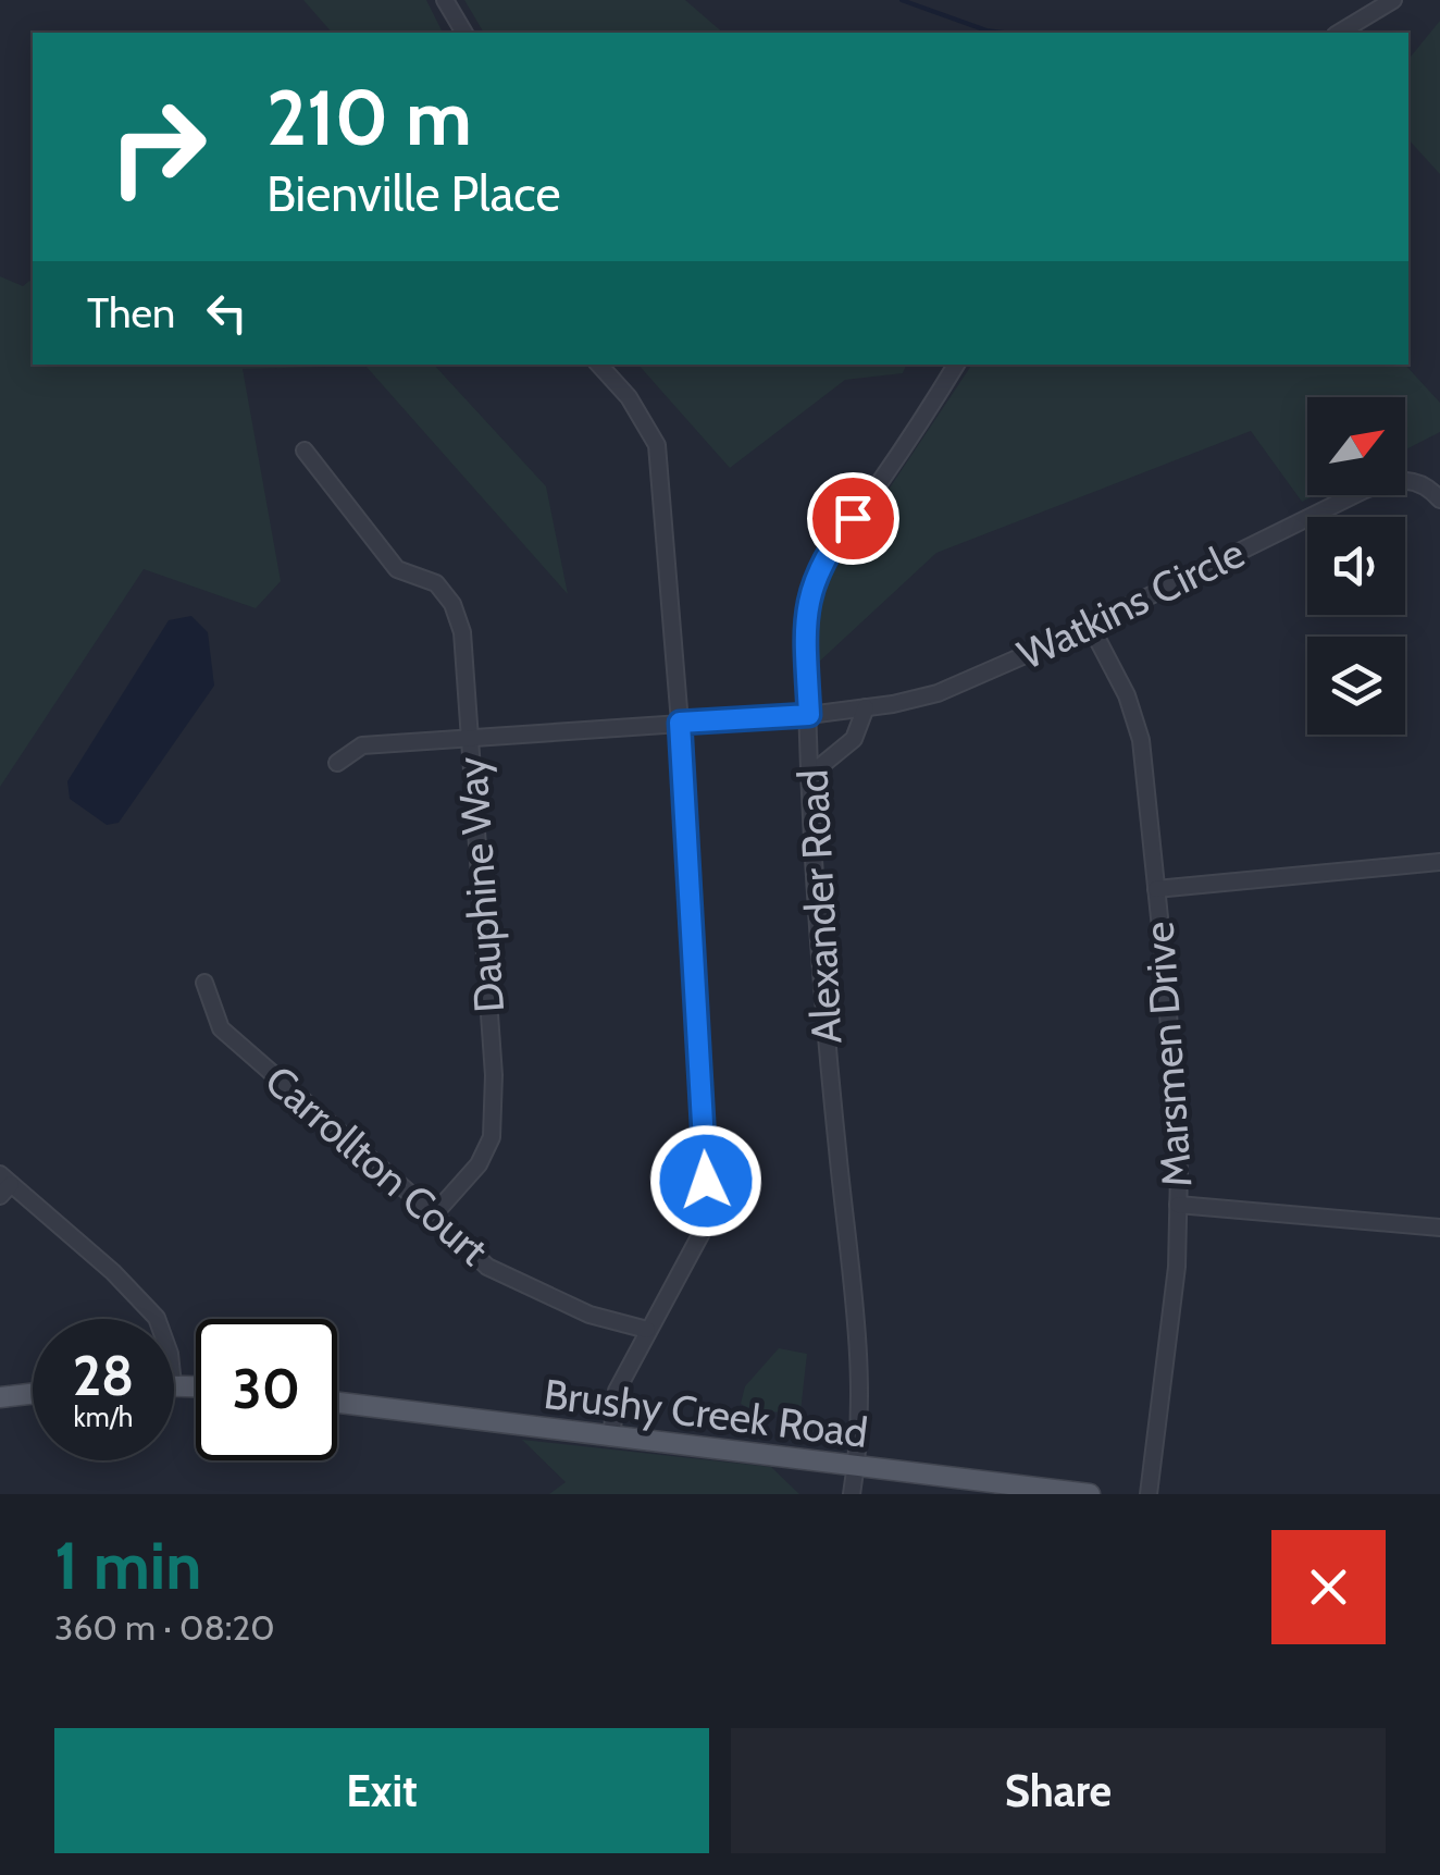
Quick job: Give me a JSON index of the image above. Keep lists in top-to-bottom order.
{
  "streets": {
    "main road": ["Brushy Creek Road"],
    "street": [
      "Watkins Circle",
      "Dauphine Way",
      "Alexander Road",
      "Marsmen Drive",
      "Carrollton Court"
    ]
  },
  "crossings": [
    ["Watkins Circle", "Dauphine Way"],
    ["Watkins Circle", "Alexander Road"],
    ["Watkins Circle", "Marsmen Drive"],
    ["Dauphine Way", "Carrollton Court"],
    ["Alexander Road", "Brushy Creek Road"]
  ],
  "north": "top right",
  "page": {
    "turn": ["210 m", "Bienville Place"],
    "then": "Then",
    "speed": "28 km/h",
    "limit": "30",
    "heading": ["1 min", "360 m · 08:20"],
    "buttons": ["Exit", "Share"]
  }
}
